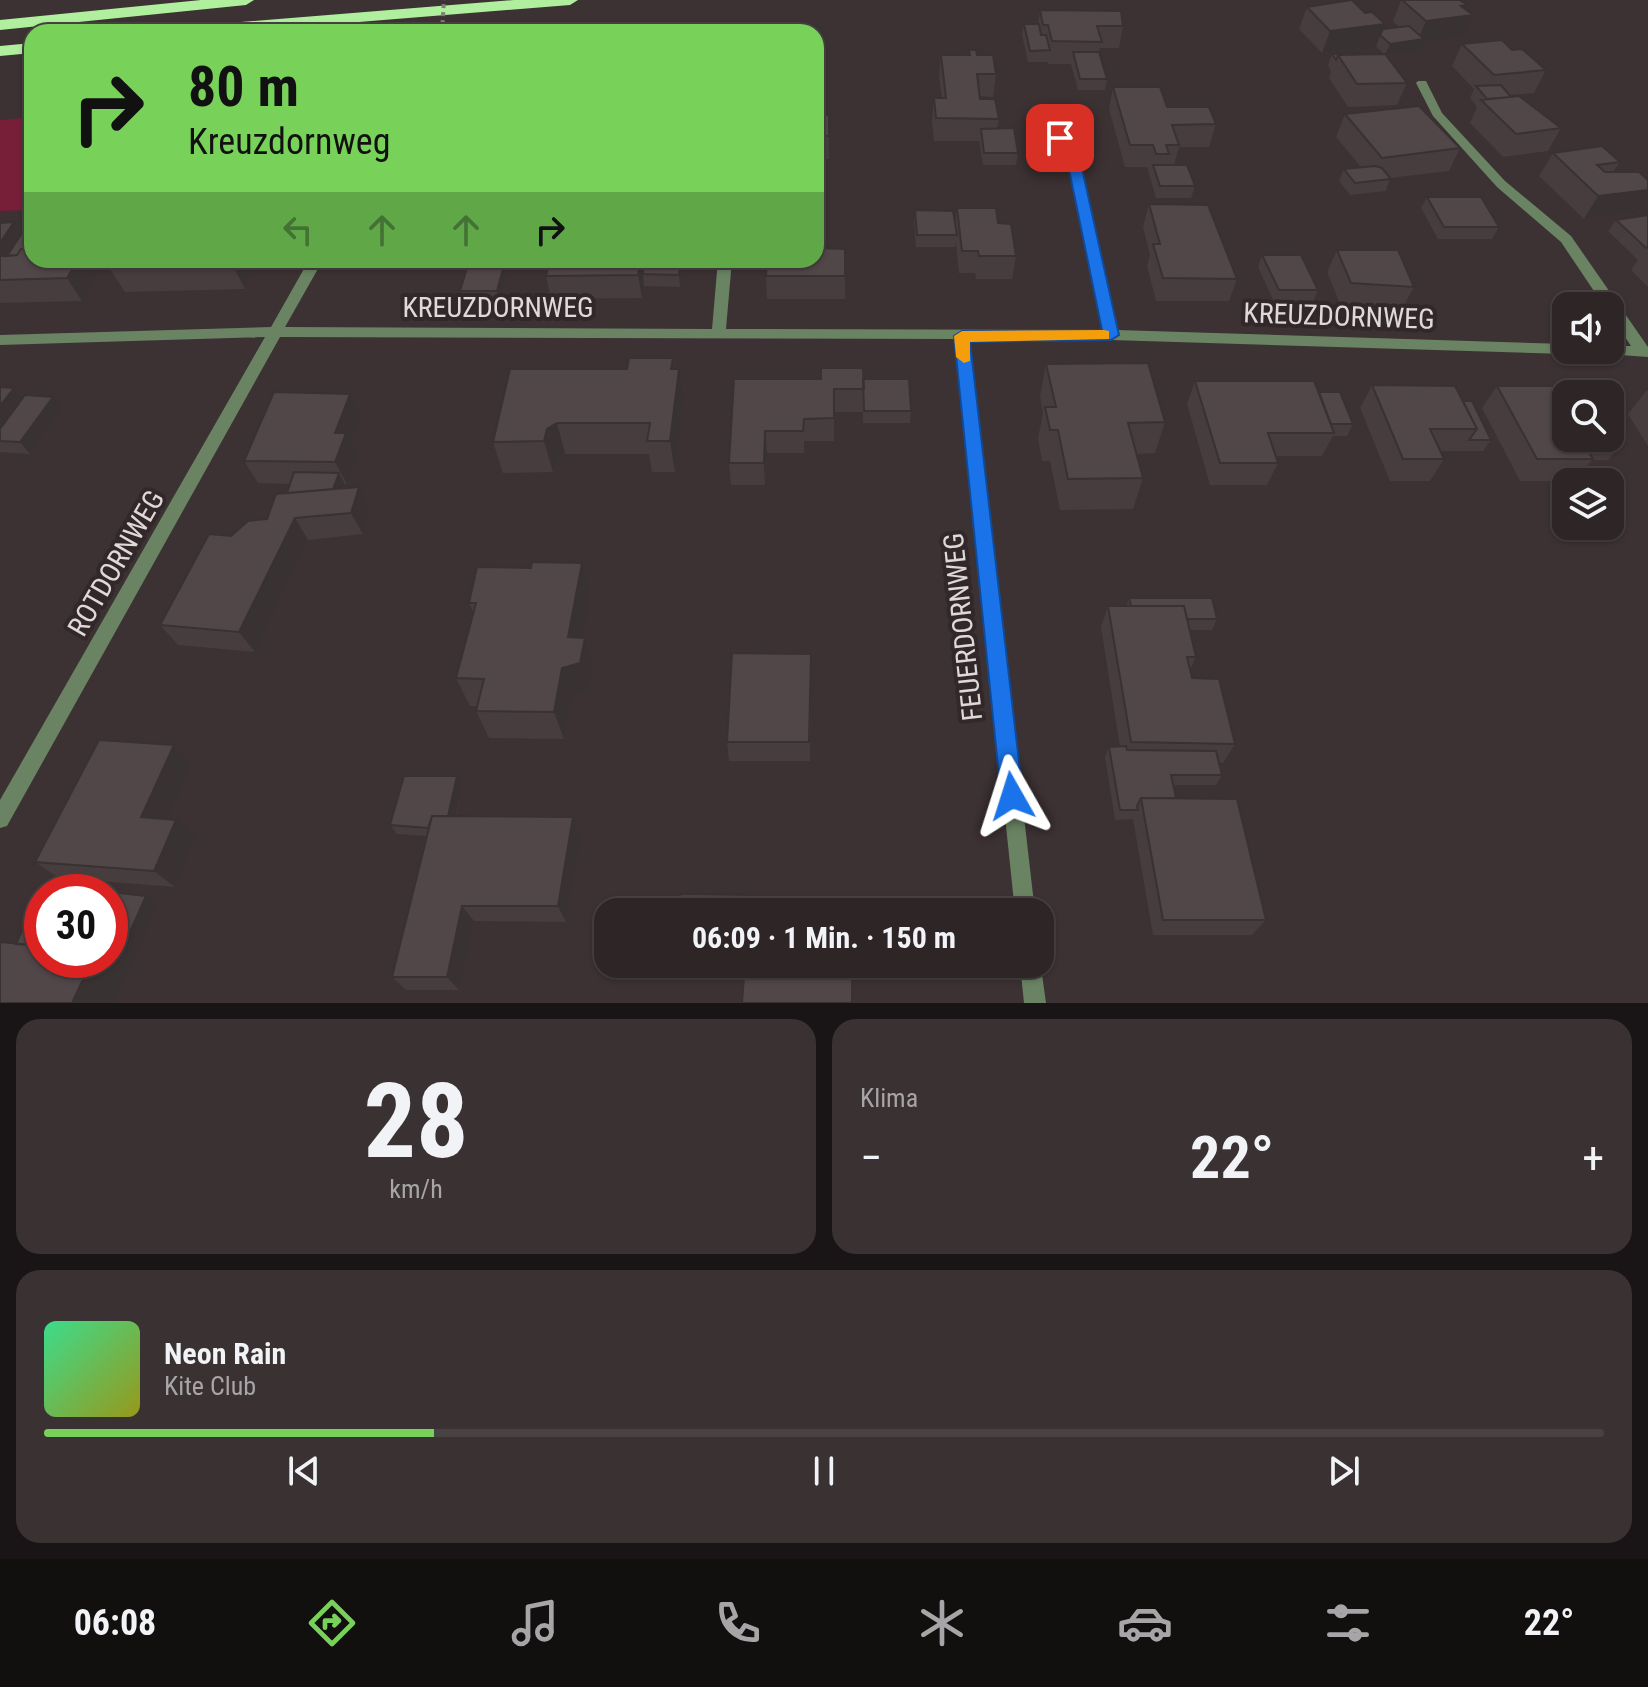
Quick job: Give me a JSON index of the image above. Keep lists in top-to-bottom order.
{
  "streets": {
    "street": ["KREUZDORNWEG", "ROTDORNWEG", "FEUERDORNWEG"]
  },
  "crossings": [
    ["KREUZDORNWEG", "ROTDORNWEG"],
    ["KREUZDORNWEG", "FEUERDORNWEG"]
  ],
  "page": {
    "turn": ["80 m", "Kreuzdornweg"],
    "limit": "30",
    "trip": "06:09 · 1 Min. · 150 m",
    "tile": [
      ["28", "km/h"],
      "Klima"
    ],
    "heat": ["−", "22°", "+"],
    "song": ["Neon Rain", "Kite Club"],
    "tabs": ["06:08", "22°"]
  }
}
